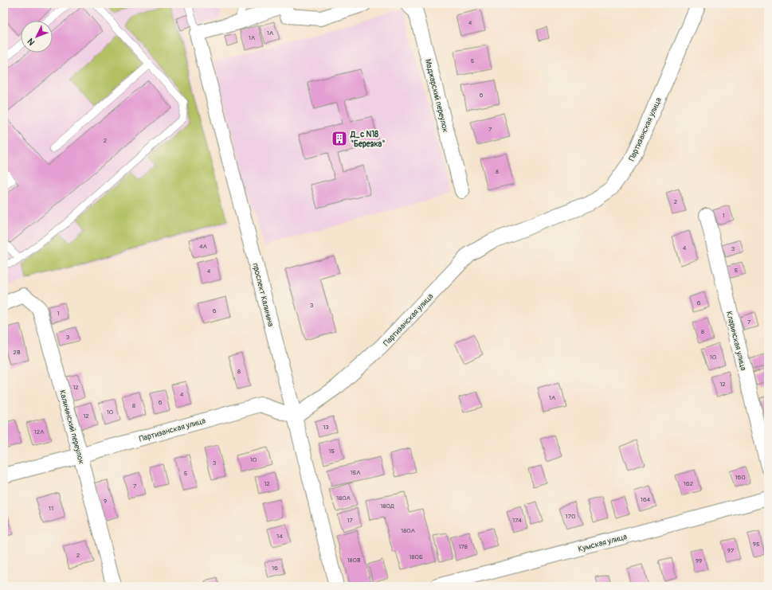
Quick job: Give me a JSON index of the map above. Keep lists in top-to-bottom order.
{
  "streets": {
    "street": [
      "Маджарский переулок",
      "Партизанская улица",
      "проспект Калинина",
      "Кларинская улица",
      "Калининский переулок",
      "Кумская улица"
    ]
  },
  "crossings": [
    ["Партизанская улица", "проспект Калинина"],
    ["Партизанская улица", "Калининский переулок"]
  ],
  "places": {
    "building": ["Д_с N18 \"Березка\""]
  },
  "house_numbers": [
    "4",
    "1А",
    "1А",
    "5",
    "6",
    "7",
    "2",
    "8",
    "2",
    "1",
    "4А",
    "4",
    "3",
    "5",
    "4",
    "6",
    "3",
    "6",
    "1",
    "7",
    "8",
    "3",
    "2В",
    "10",
    "8",
    "12",
    "12",
    "4",
    "1А",
    "6",
    "8",
    "10",
    "12",
    "13",
    "12А",
    "15",
    "10",
    "3",
    "15А",
    "5",
    "160",
    "12",
    "162",
    "7",
    "180А",
    "164",
    "9",
    "180Д",
    "11",
    "170",
    "17",
    "174",
    "180А",
    "14",
    "95",
    "178",
    "97",
    "2",
    "180Б",
    "180В",
    "99",
    "16"
  ],
  "north": "bottom left"
}
